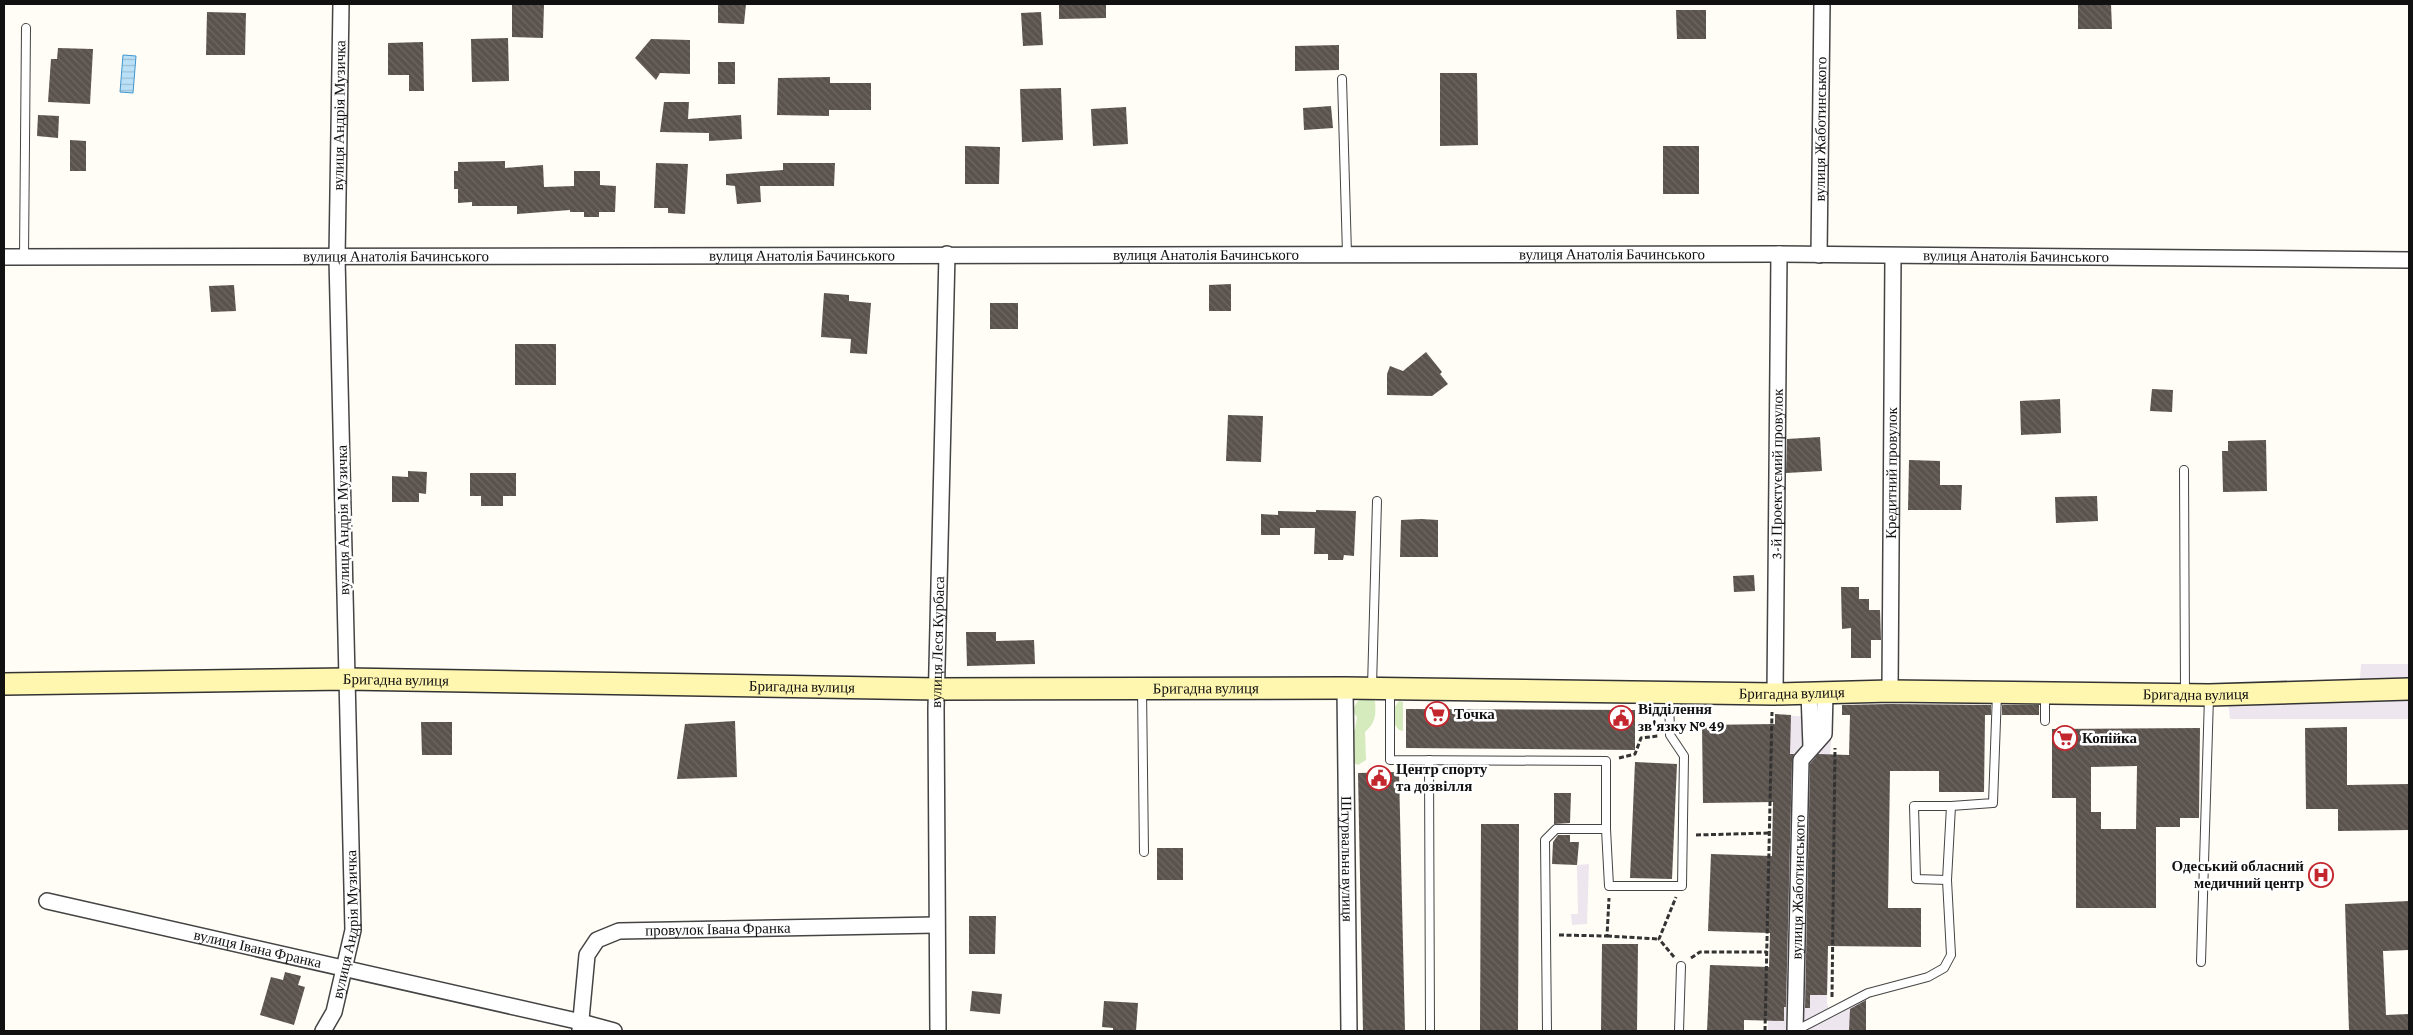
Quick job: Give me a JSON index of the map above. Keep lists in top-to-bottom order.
{
  "streets": {
    "street": [
      "вулиця Андрія Музичка",
      "вулиця Жаботинського",
      "вулиця Анатолія Бачинського",
      "Кредитний провулок",
      "3-й Проектуємий провулок",
      "вулиця Леся Курбаса",
      "Бригадна вулиця",
      "Штурвальна вулиця",
      "провулок Івана Франка",
      "вулиця Івана Франка"
    ]
  },
  "crossings": [
    ["вулиця Андрія Музичка", "вулиця Анатолія Бачинського"],
    ["вулиця Андрія Музичка", "Бригадна вулиця"],
    ["вулиця Андрія Музичка", "вулиця Івана Франка"],
    ["вулиця Жаботинського", "вулиця Анатолія Бачинського"],
    ["вулиця Жаботинського", "Бригадна вулиця"],
    ["вулиця Анатолія Бачинського", "Кредитний провулок"],
    ["вулиця Анатолія Бачинського", "3-й Проектуємий провулок"],
    ["вулиця Анатолія Бачинського", "вулиця Леся Курбаса"],
    ["Кредитний провулок", "Бригадна вулиця"],
    ["3-й Проектуємий провулок", "Бригадна вулиця"],
    ["вулиця Леся Курбаса", "Бригадна вулиця"],
    ["вулиця Леся Курбаса", "провулок Івана Франка"],
    ["Бригадна вулиця", "Штурвальна вулиця"],
    ["провулок Івана Франка", "вулиця Івана Франка"]
  ],
  "places": {
    "supermarket": ["Точка", "Копійка"],
    "public building": ["Відділення зв'язку № 49", "Центр спорту та дозвілля"],
    "hospital": ["Одеський обласний медичний центр"]
  }
}
